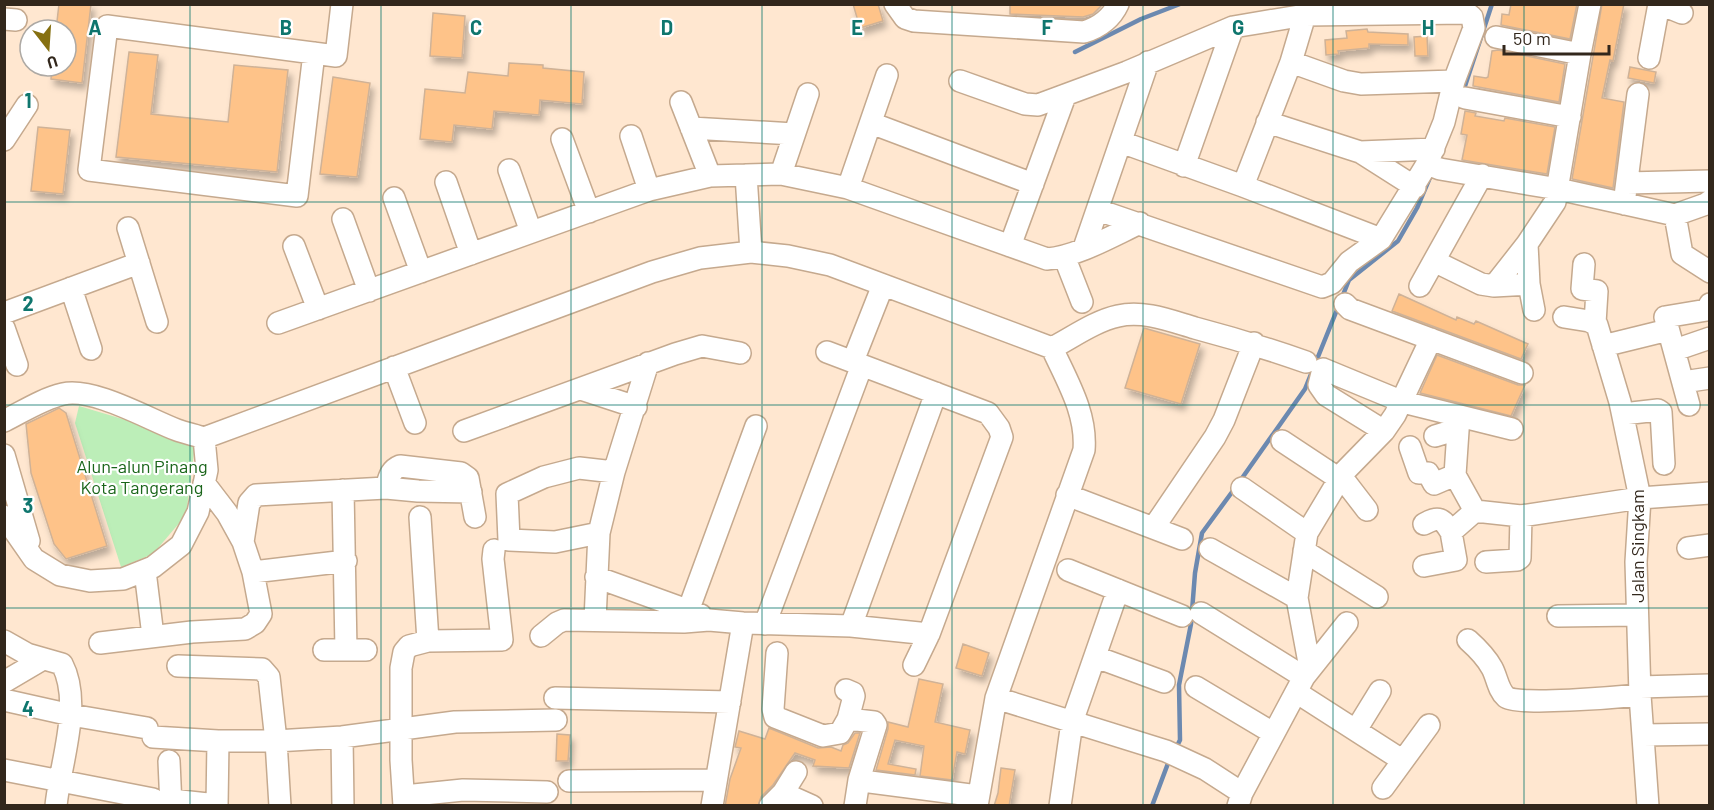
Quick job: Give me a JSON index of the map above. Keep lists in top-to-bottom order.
{
  "streets": {
    "street": ["Jalan Singkam"]
  },
  "parks": ["Alun-alun Pinang Kota Tangerang"],
  "scale_bar": "50 m",
  "north": "bottom",
  "grid": {
    "columns": [
      "A",
      "B",
      "C",
      "D",
      "E",
      "F",
      "G",
      "H"
    ],
    "rows": [
      "1",
      "2",
      "3",
      "4"
    ]
  }
}
